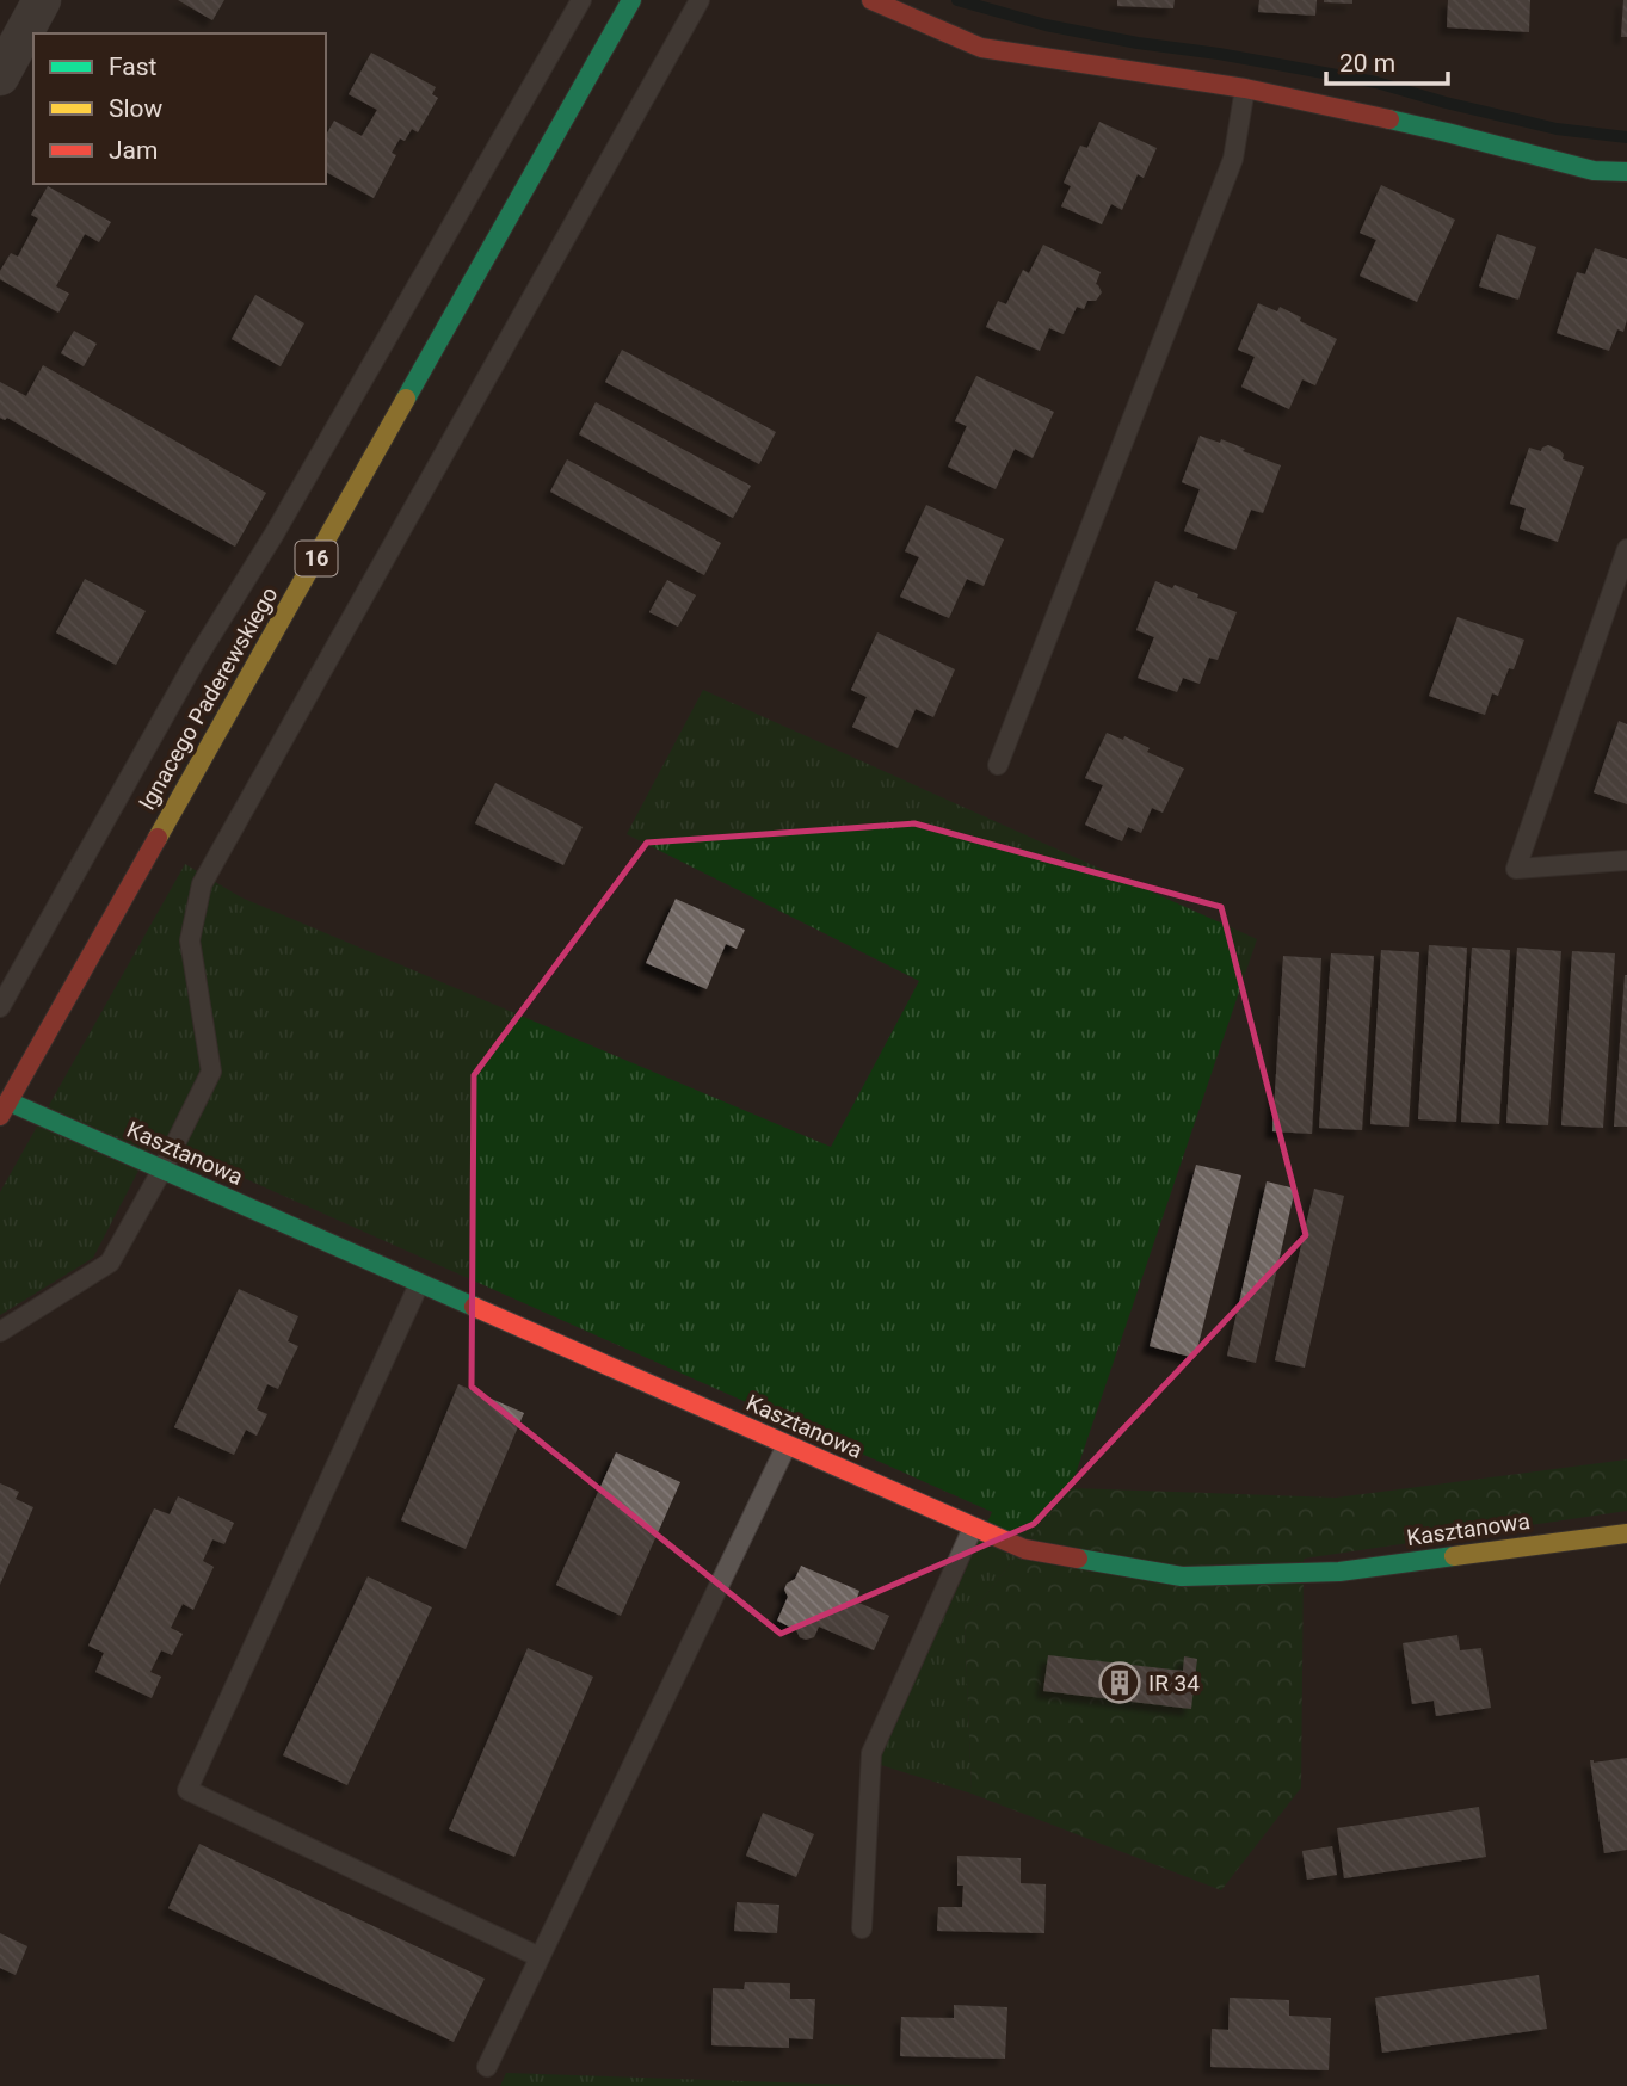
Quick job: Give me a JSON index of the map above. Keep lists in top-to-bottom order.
{
  "streets": {
    "street": ["16", "Ignacego Paderewskiego", "Kasztanowa"]
  },
  "crossings": [
    ["Ignacego Paderewskiego", "Kasztanowa"]
  ],
  "places": {
    "building": ["IR 34"]
  },
  "legend": ["Fast", "Slow", "Jam"],
  "scale_bar": "20 m"
}
